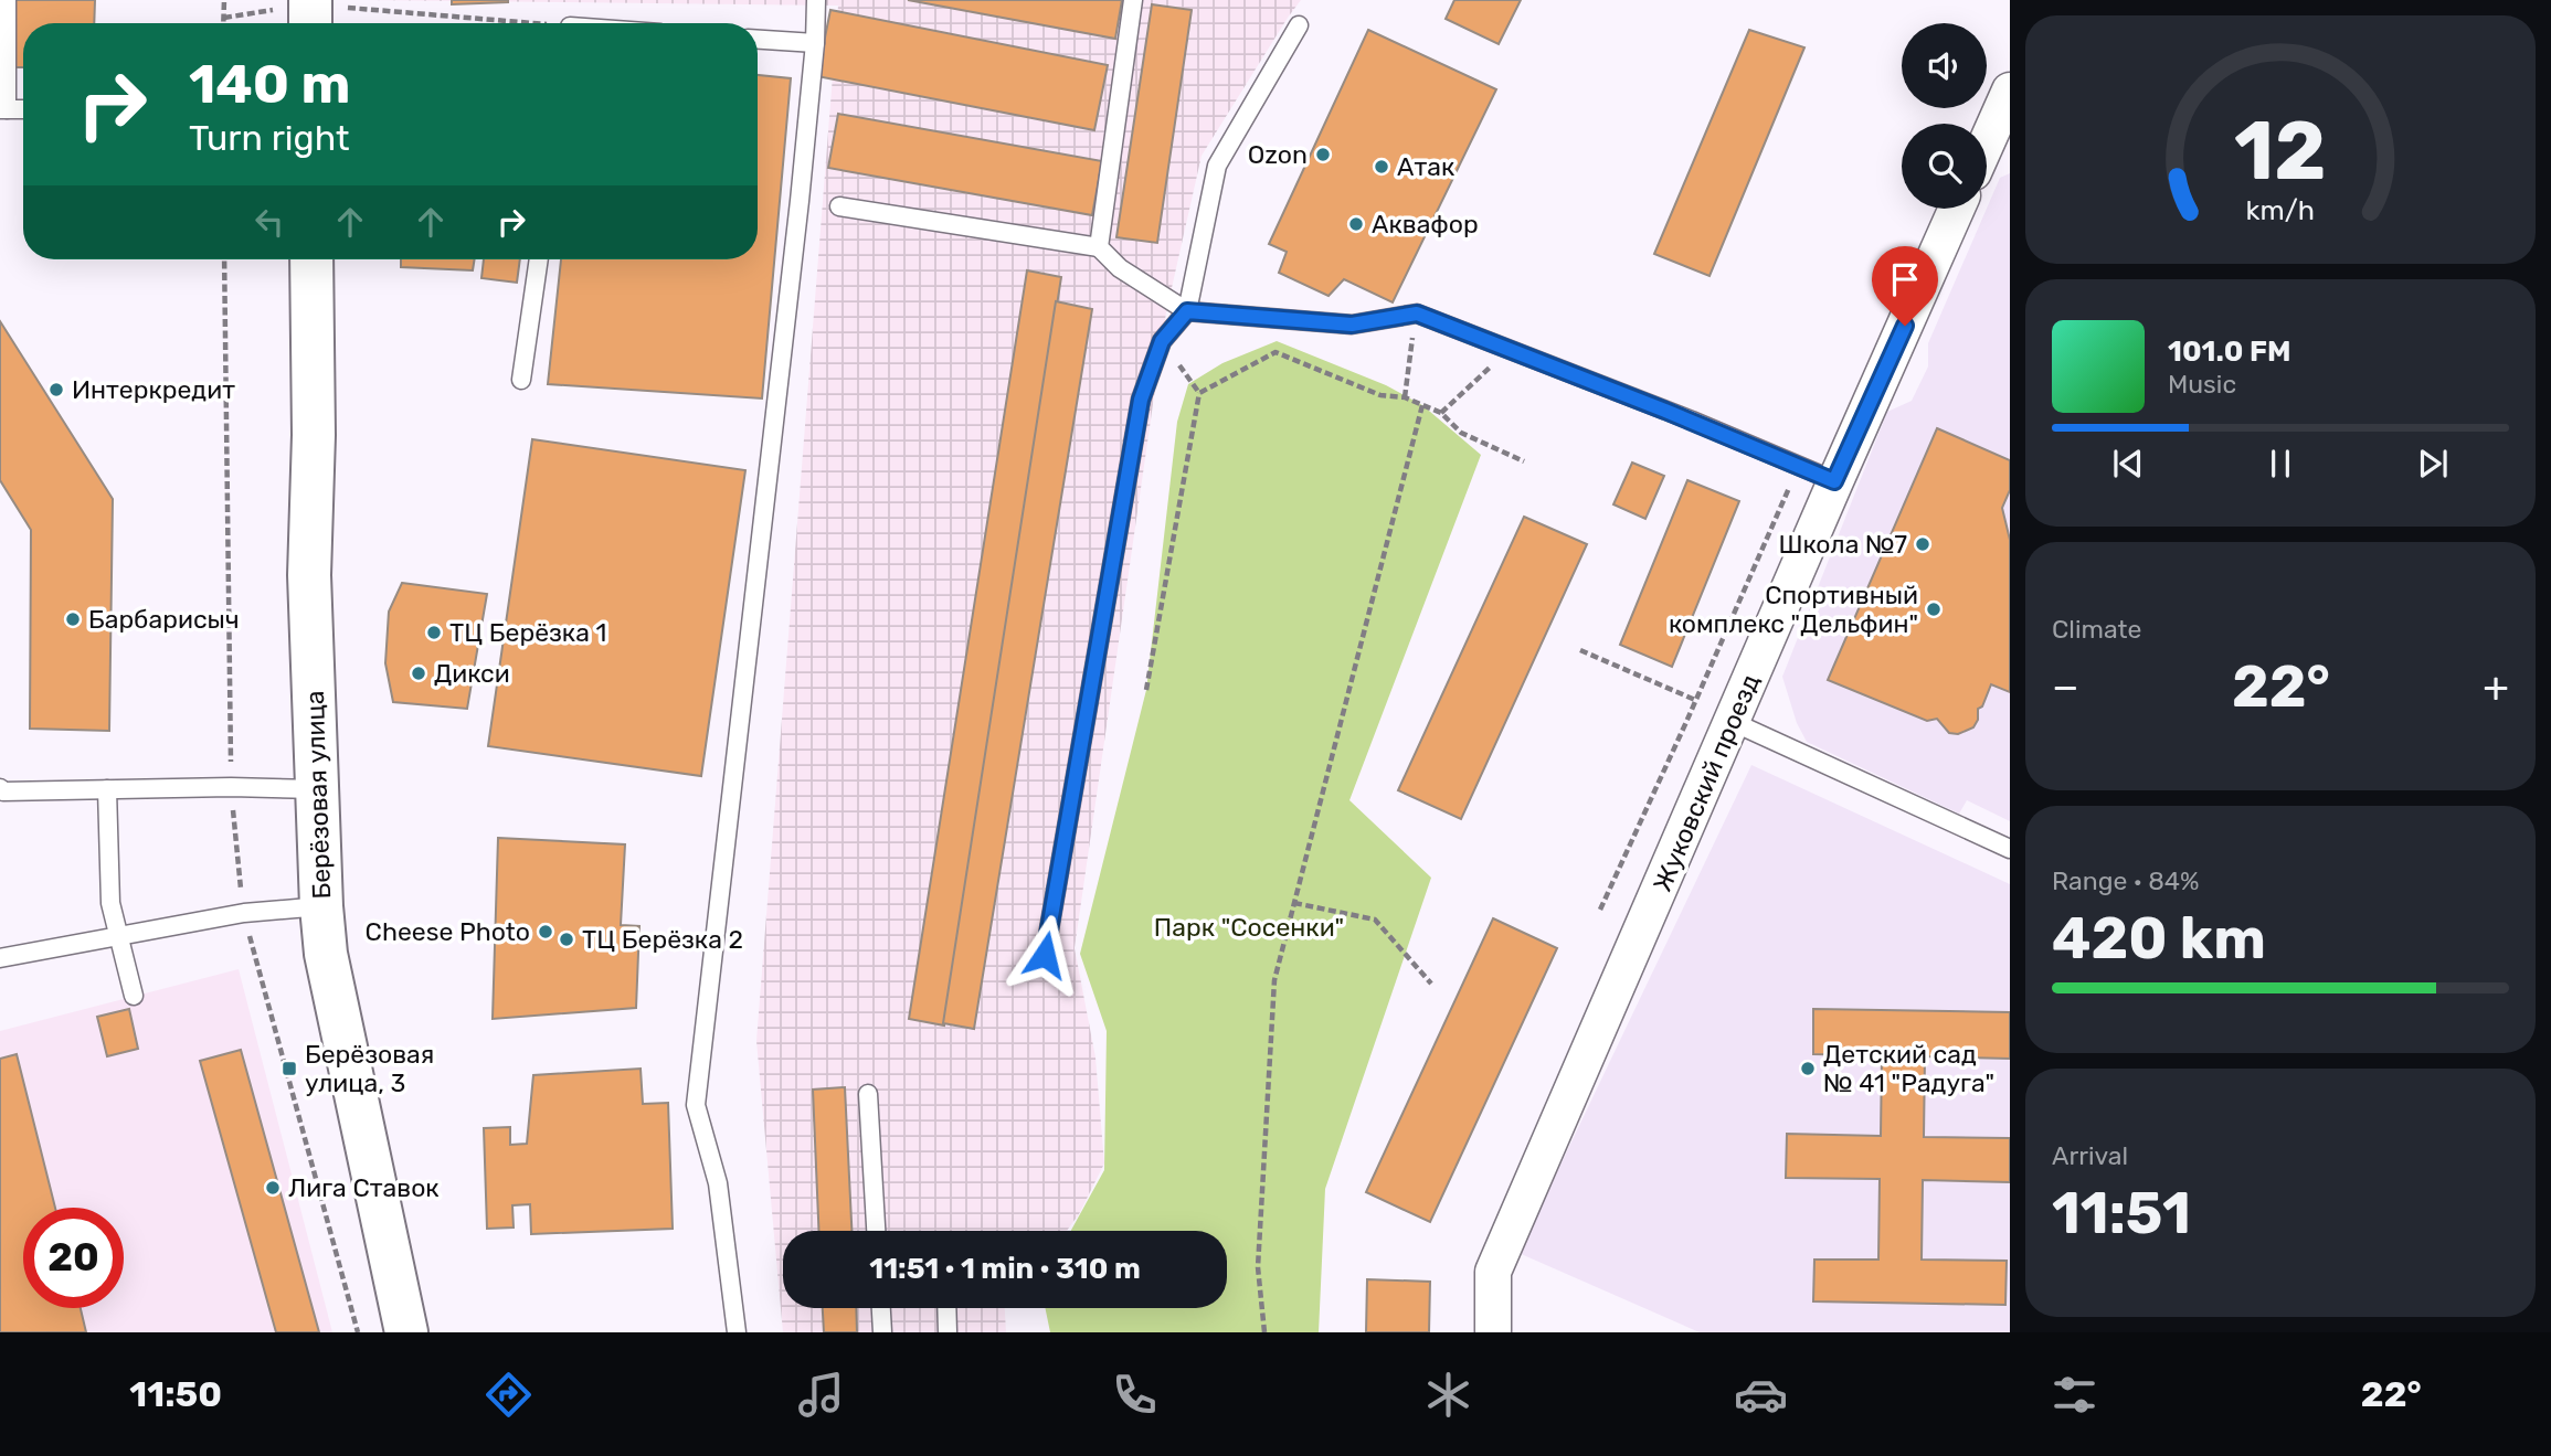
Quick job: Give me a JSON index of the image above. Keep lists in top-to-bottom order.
{
  "streets": {
    "street": ["Жуковский проезд", "Берёзовая улица"]
  },
  "parks": ["Парк \"Сосенки\""],
  "places": {
    "other": [
      "Ozon",
      "Атак",
      "Аквафор",
      "Интеркредит",
      "Школа №7",
      "Спортивный комплекс \"Дельфин\"",
      "Барбарисыч",
      "ТЦ Берёзка 1",
      "Дикси",
      "Cheese Photo",
      "ТЦ Берёзка 2",
      "Детский сад № 41 \"Радуга\"",
      "Лига Ставок"
    ],
    "transit": ["Берёзовая улица, 3"]
  },
  "page": {
    "turn": ["140 m", "Turn right"],
    "song": ["101.0 FM", "Music"],
    "tile": [
      "Climate",
      ["Range · 84%", "420 km"],
      ["Arrival", "11:51"]
    ],
    "heat": ["−", "22°", "+"],
    "limit": "20",
    "trip": "11:51 · 1 min · 310 m",
    "tabs": ["11:50", "22°"],
    "gauge": ["12", "km/h"]
  }
}
